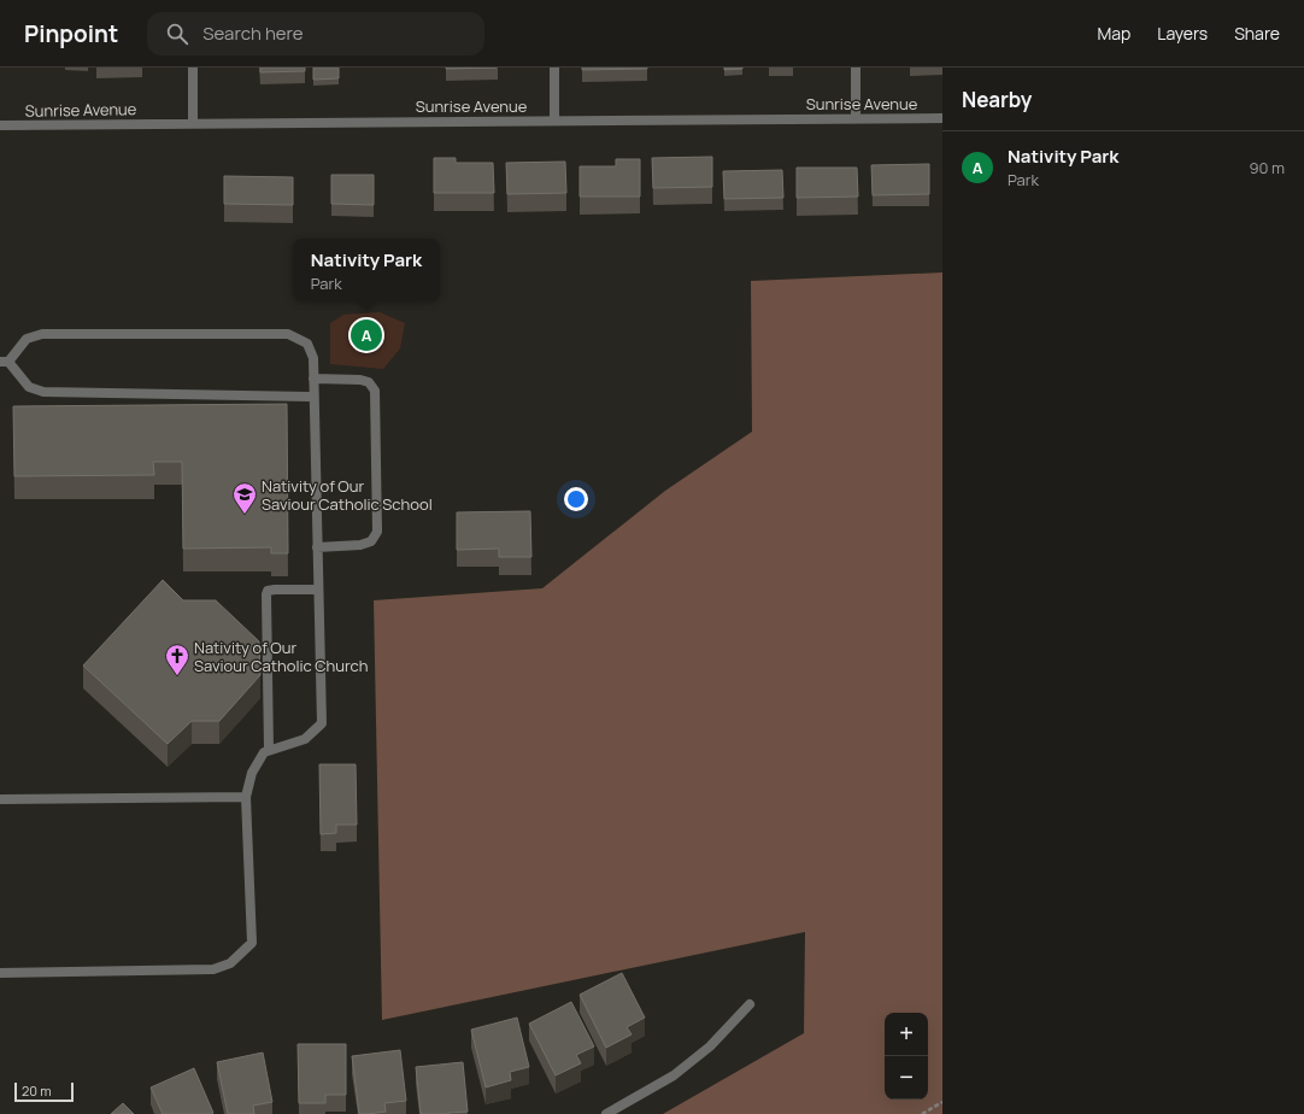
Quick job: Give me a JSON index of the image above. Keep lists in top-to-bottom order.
{
  "streets": {
    "street": ["Sunrise Avenue"]
  },
  "places": {
    "school or university": ["Nativity of Our Saviour Catholic School"],
    "church": ["Nativity of Our Saviour Catholic Church"]
  },
  "scale_bar": "20 m",
  "page": {
    "header": "Pinpoint",
    "search": "Search here",
    "nav": ["Map", "Layers", "Share"],
    "heading": "Nearby",
    "list": [
      {
        "mark": "A",
        "name": "Nativity Park",
        "note": "Park",
        "value": "90 m"
      }
    ],
    "popup": ["Nativity Park", "Park"],
    "pins": "A",
    "map_buttons": ["+", "−"],
    "scale": "20 m"
  }
}
